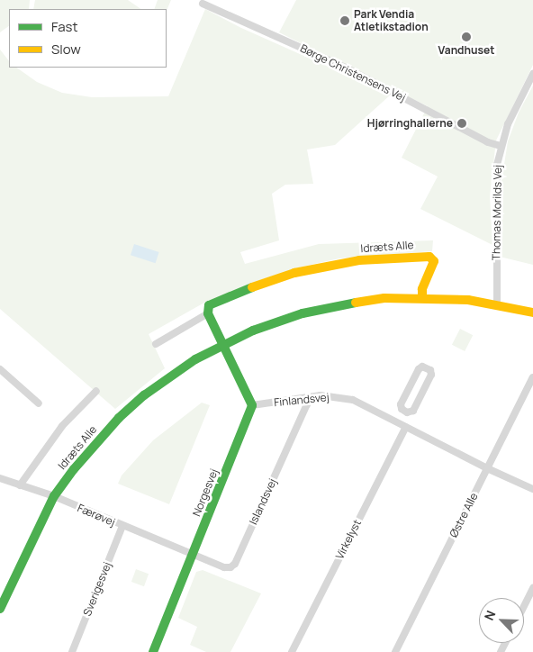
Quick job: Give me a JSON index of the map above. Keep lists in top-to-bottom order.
{
  "streets": {
    "street": [
      "Børge Christensens Vej",
      "Thomas Morilds Vej",
      "Idræts Alle",
      "Finlandsvej",
      "Norgesvej",
      "Islandsvej",
      "Færøvej",
      "Østre Alle",
      "Virkelyst",
      "Sverigesvej"
    ]
  },
  "crossings": [
    ["Børge Christensens Vej", "Thomas Morilds Vej"],
    ["Thomas Morilds Vej", "Idræts Alle"],
    ["Idræts Alle", "Færøvej"],
    ["Finlandsvej", "Norgesvej"],
    ["Finlandsvej", "Islandsvej"],
    ["Finlandsvej", "Østre Alle"],
    ["Finlandsvej", "Virkelyst"],
    ["Norgesvej", "Islandsvej"],
    ["Norgesvej", "Færøvej"],
    ["Islandsvej", "Færøvej"],
    ["Færøvej", "Sverigesvej"]
  ],
  "places": ["Park Vendia Atletikstadion", "Vandhuset", "Hjørringhallerne"],
  "legend": ["Fast", "Slow"],
  "north": "top left"
}
